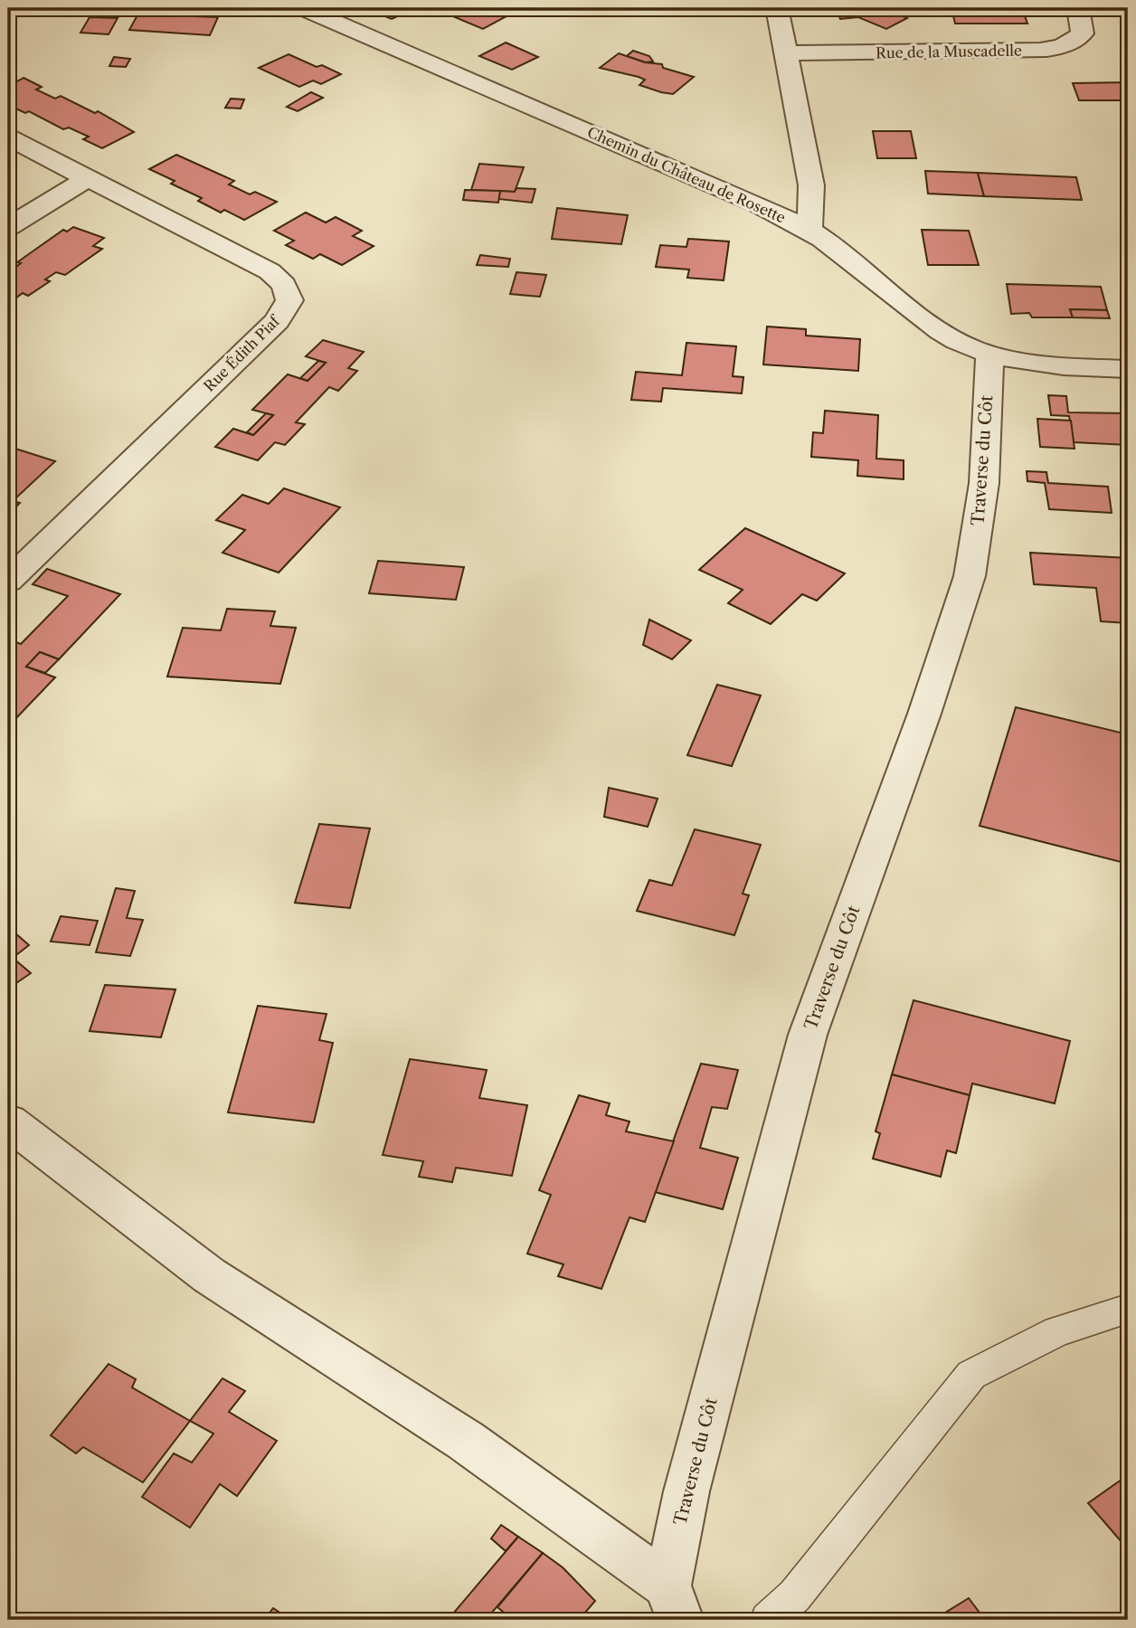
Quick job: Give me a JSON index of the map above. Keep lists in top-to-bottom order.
{
  "streets": {
    "street": [
      "Rue de la Muscadelle",
      "Chemin du Château de Rosette",
      "Rue Édith Piaf",
      "Traverse du Côt"
    ]
  },
  "crossings": [
    ["Chemin du Château de Rosette", "Traverse du Côt"]
  ]
}
